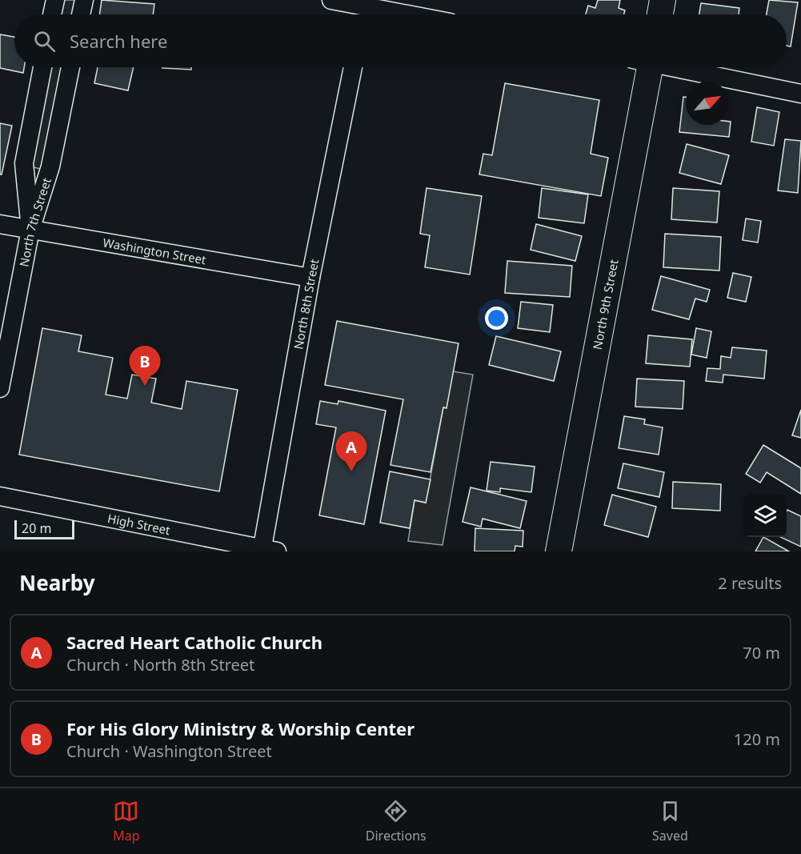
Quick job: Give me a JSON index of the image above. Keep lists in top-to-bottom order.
{
  "streets": {
    "main road": ["North 9th Street"],
    "street": [
      "North 7th Street",
      "Washington Street",
      "North 8th Street",
      "High Street"
    ]
  },
  "crossings": [
    ["North 7th Street", "Washington Street"],
    ["Washington Street", "North 8th Street"],
    ["North 8th Street", "High Street"]
  ],
  "scale_bar": "20 m",
  "north": "top right",
  "page": {
    "search": "Search here",
    "pins": ["B", "A"],
    "scale": "20 m",
    "heading": ["Nearby", "2 results"],
    "list": [
      {
        "mark": "A",
        "name": "Sacred Heart Catholic Church",
        "note": "Church · North 8th Street",
        "value": "70 m"
      },
      {
        "mark": "B",
        "name": "For His Glory Ministry & Worship Center",
        "note": "Church · Washington Street",
        "value": "120 m"
      }
    ],
    "nav": ["Map", "Directions", "Saved"]
  }
}
